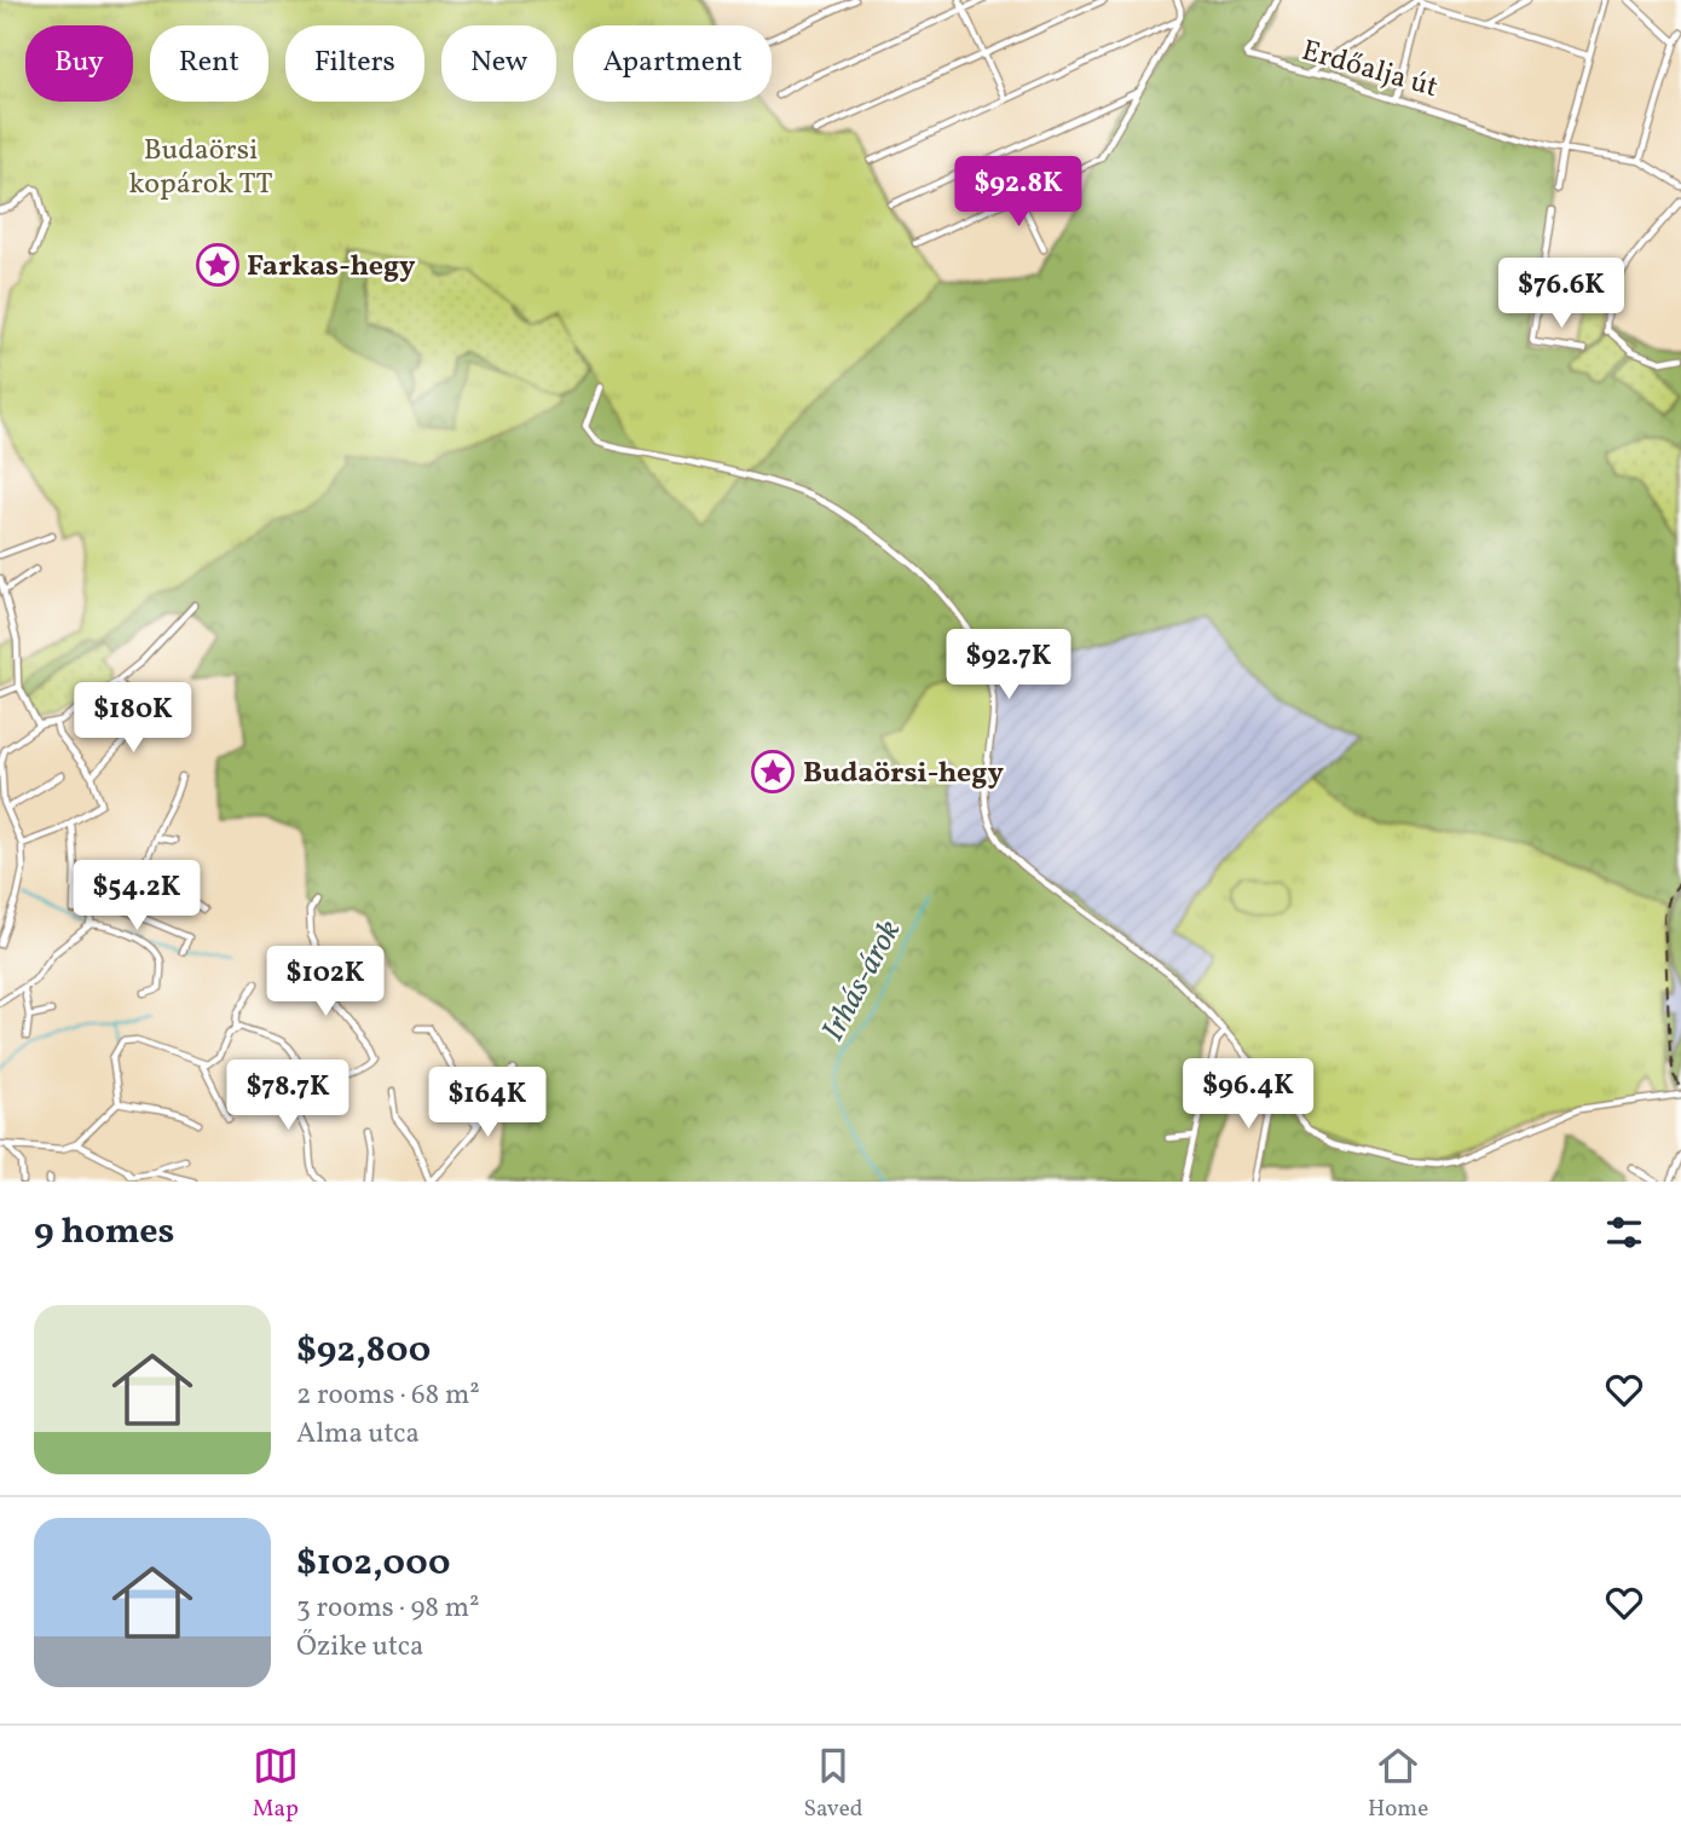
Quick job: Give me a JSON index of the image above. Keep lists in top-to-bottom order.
{
  "streets": {
    "street": ["Erdőalja út"]
  },
  "water": ["Irhás-árok"],
  "parks": ["Budaörsi kopárok TT"],
  "places": {
    "place": ["Farkas-hegy", "Budaörsi-hegy"]
  },
  "page": {
    "chip": [
      "Buy",
      "Rent",
      "Filters",
      "New",
      "Apartment"
    ],
    "price": [
      "$92.8K",
      "$76.6K",
      "$92.7K",
      "$180K",
      "$54.2K",
      "$102K",
      "$96.4K",
      "$78.7K",
      "$164K"
    ],
    "heading": "9 homes",
    "list": [
      {
        "name": "$92,800",
        "note": "2 rooms · 68 m² · Alma utca"
      },
      {
        "name": "$102,000",
        "note": "3 rooms · 98 m² · Őzike utca"
      }
    ],
    "tabs": ["Map", "Saved", "Home"]
  }
}
